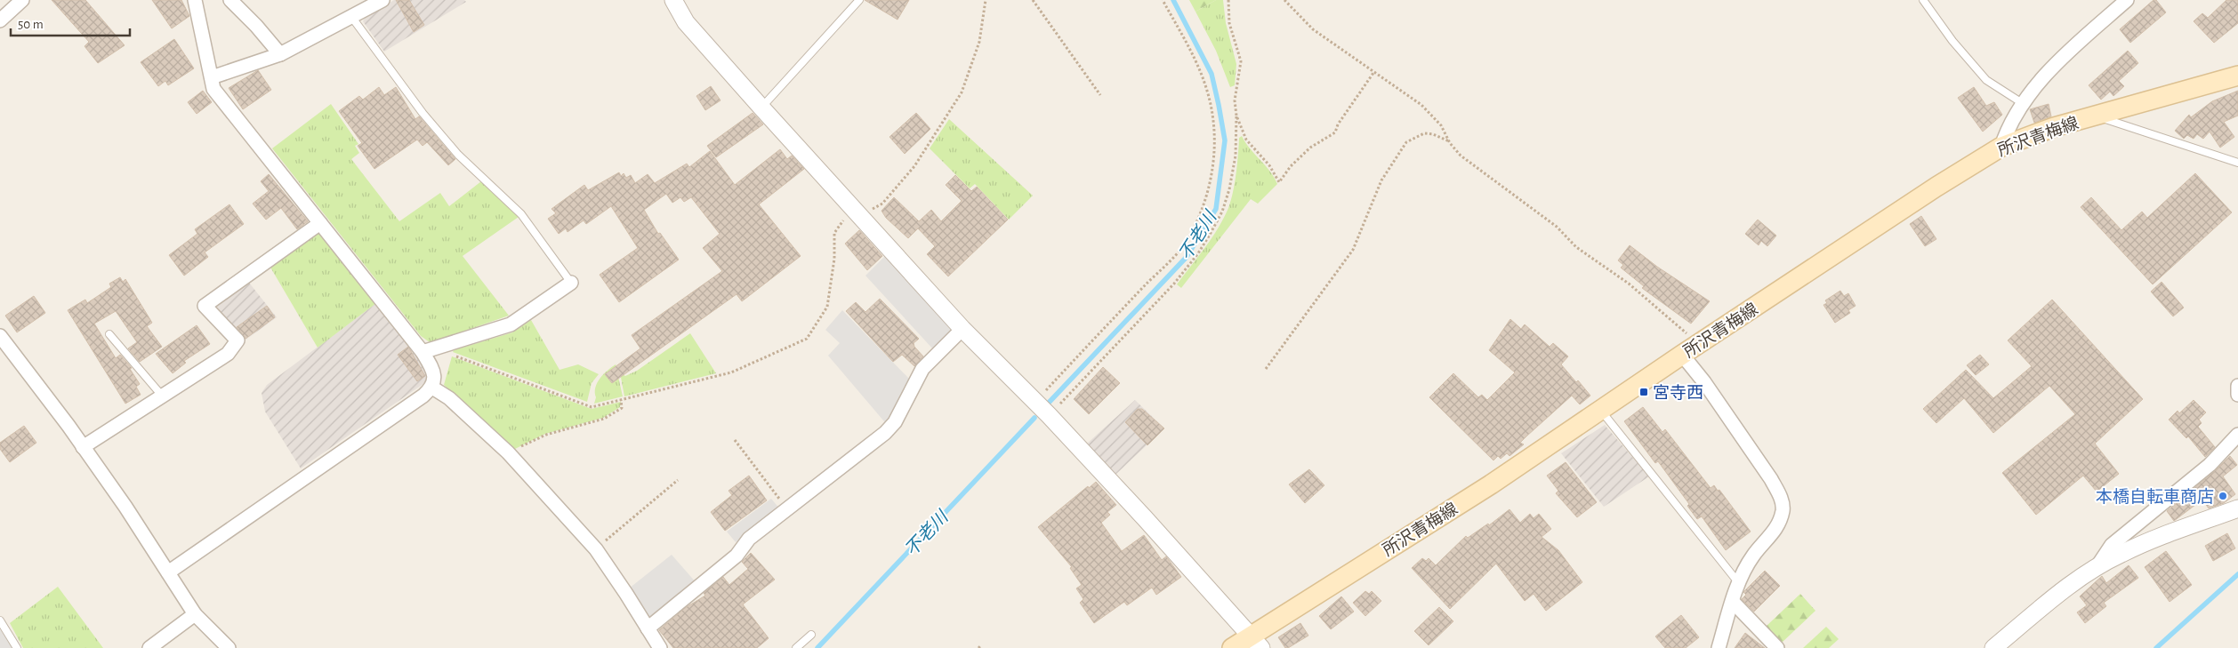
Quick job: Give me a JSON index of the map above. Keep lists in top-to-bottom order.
{
  "streets": {
    "main road": ["所沢青梅線"]
  },
  "water": ["不老川"],
  "places": {
    "transit": ["宮寺西"],
    "other": ["本橋自転車商店"]
  },
  "scale_bar": "50 m"
}
